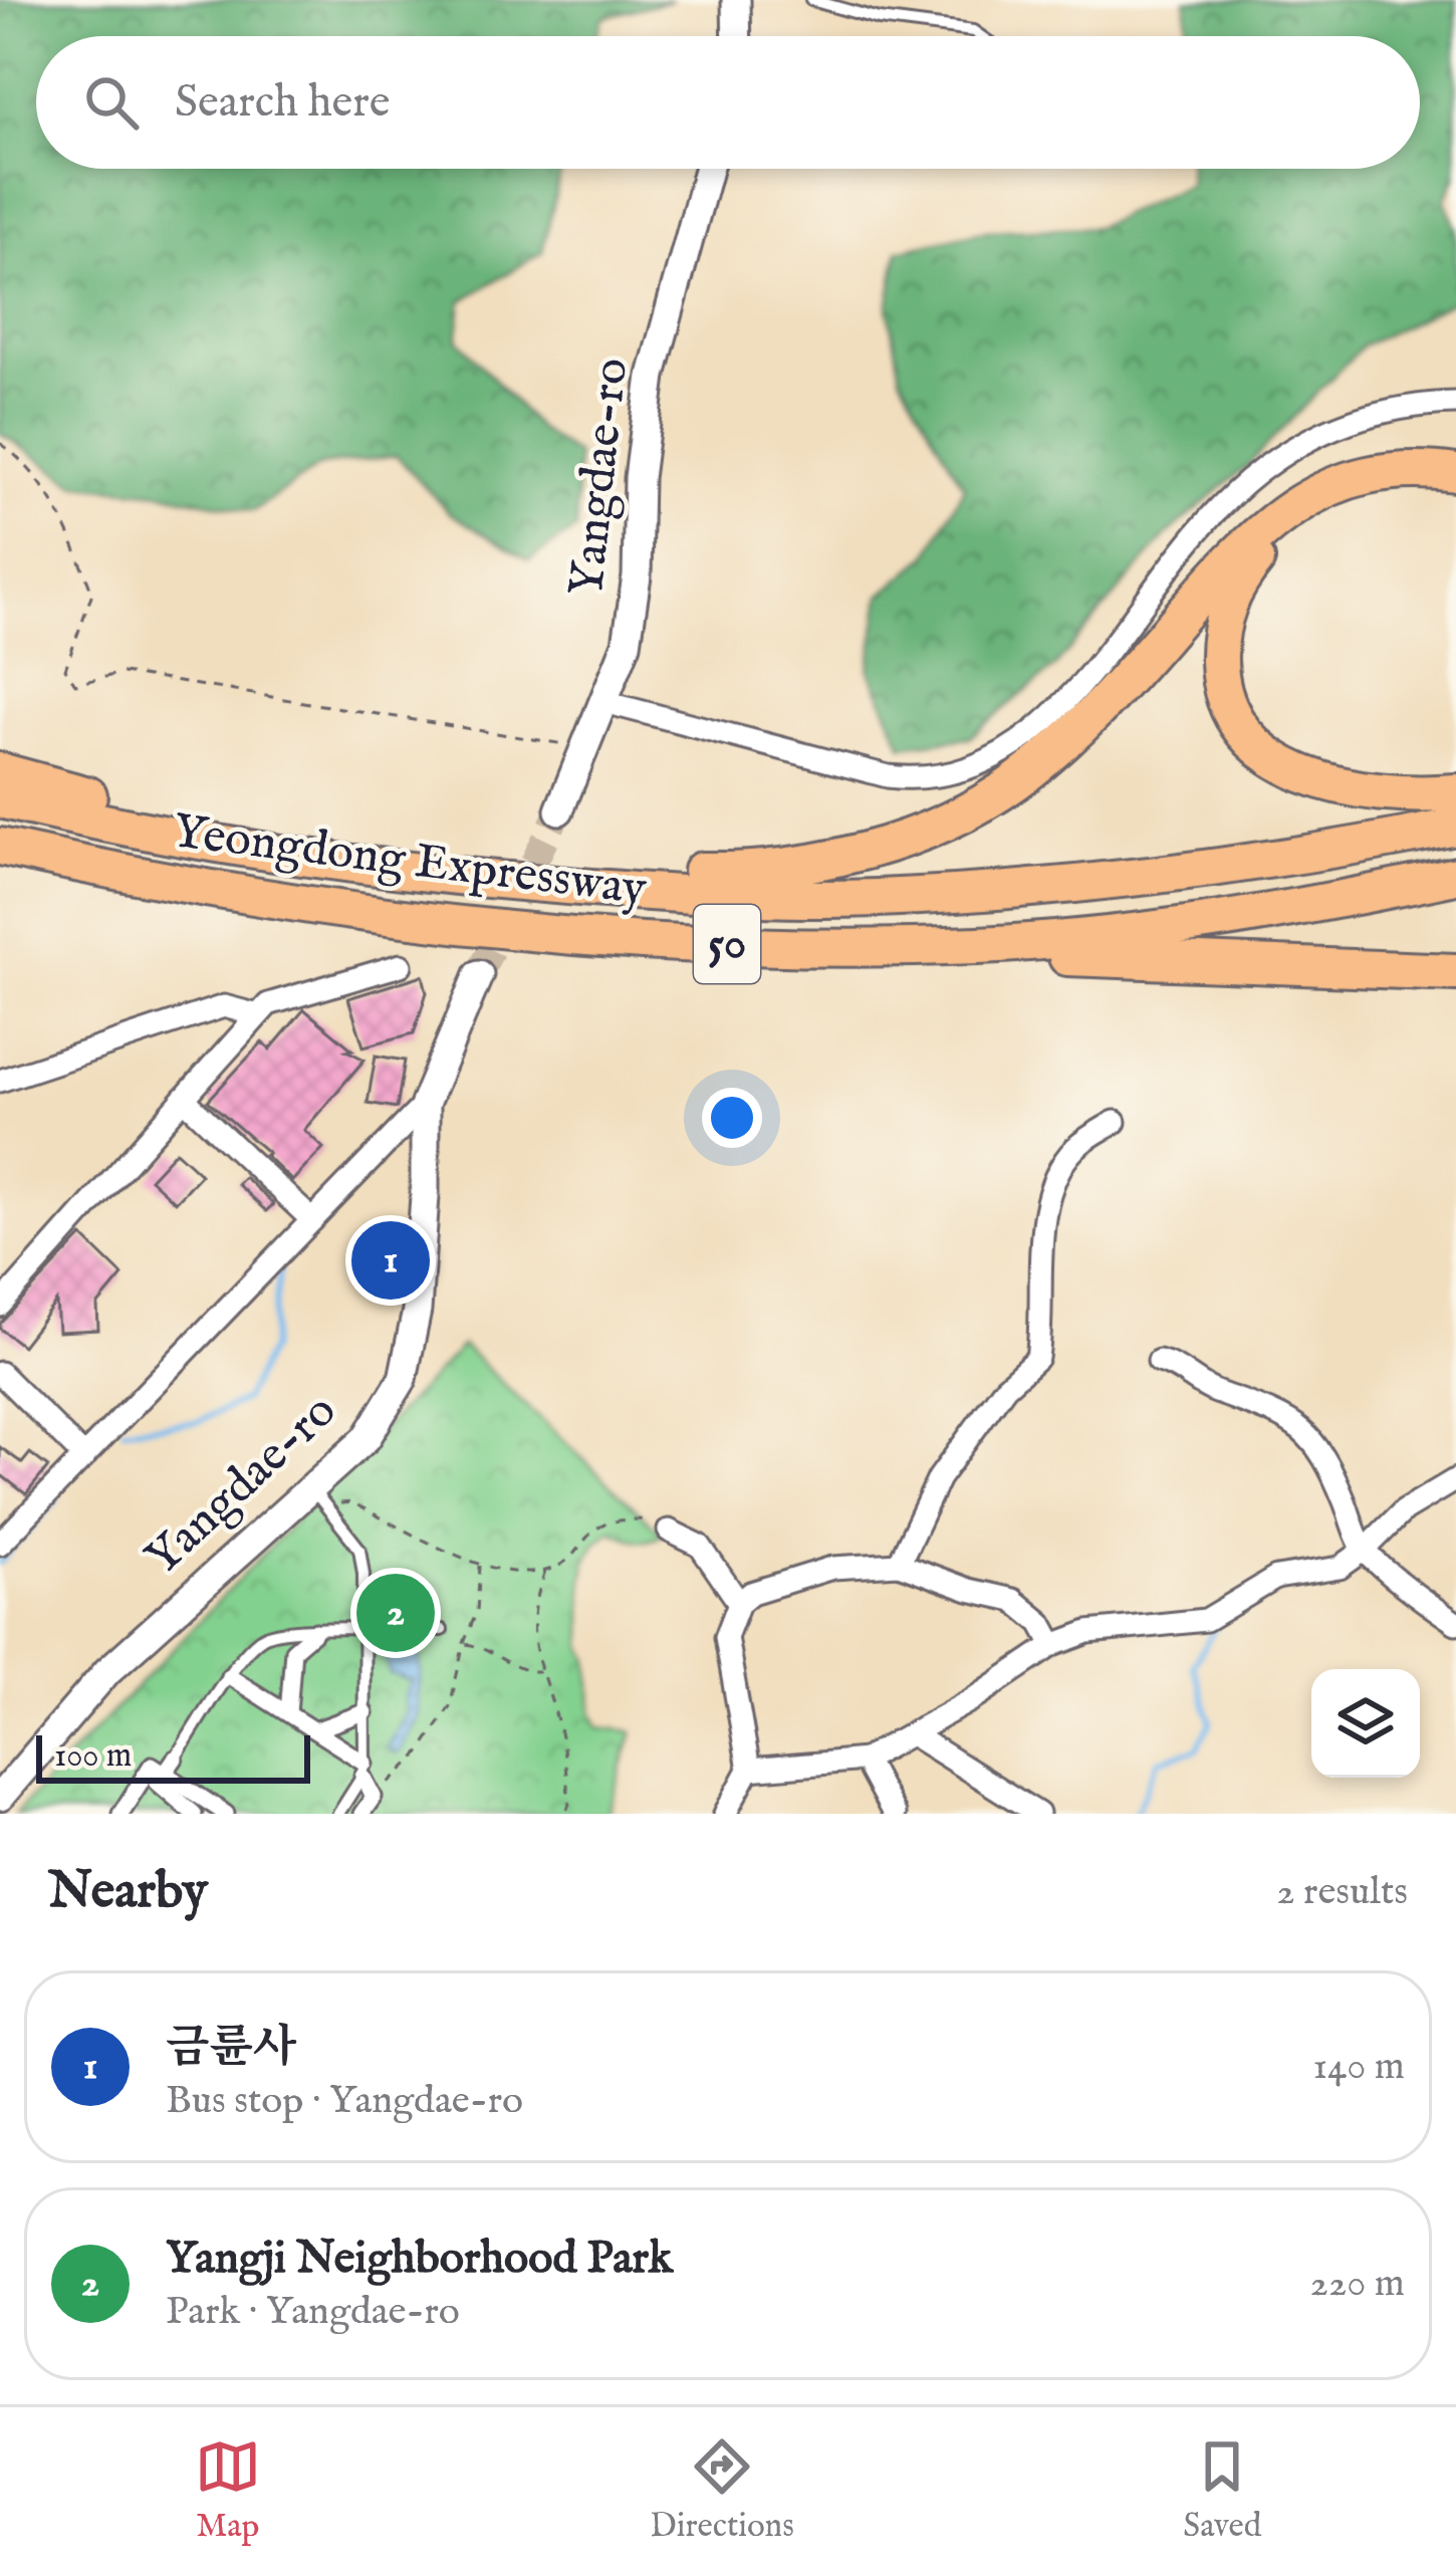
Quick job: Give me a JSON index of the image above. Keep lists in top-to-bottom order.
{
  "streets": {
    "highway": ["Yeongdong Expressway", "50"],
    "street": ["Yangdae-ro"]
  },
  "scale_bar": "100 m",
  "page": {
    "search": "Search here",
    "pins": ["1", "2"],
    "scale": "100 m",
    "heading": ["Nearby", "2 results"],
    "list": [
      {
        "mark": "1",
        "name": "금륜사",
        "note": "Bus stop · Yangdae-ro",
        "value": "140 m"
      },
      {
        "mark": "2",
        "name": "Yangji Neighborhood Park",
        "note": "Park · Yangdae-ro",
        "value": "220 m"
      }
    ],
    "nav": ["Map", "Directions", "Saved"]
  }
}
